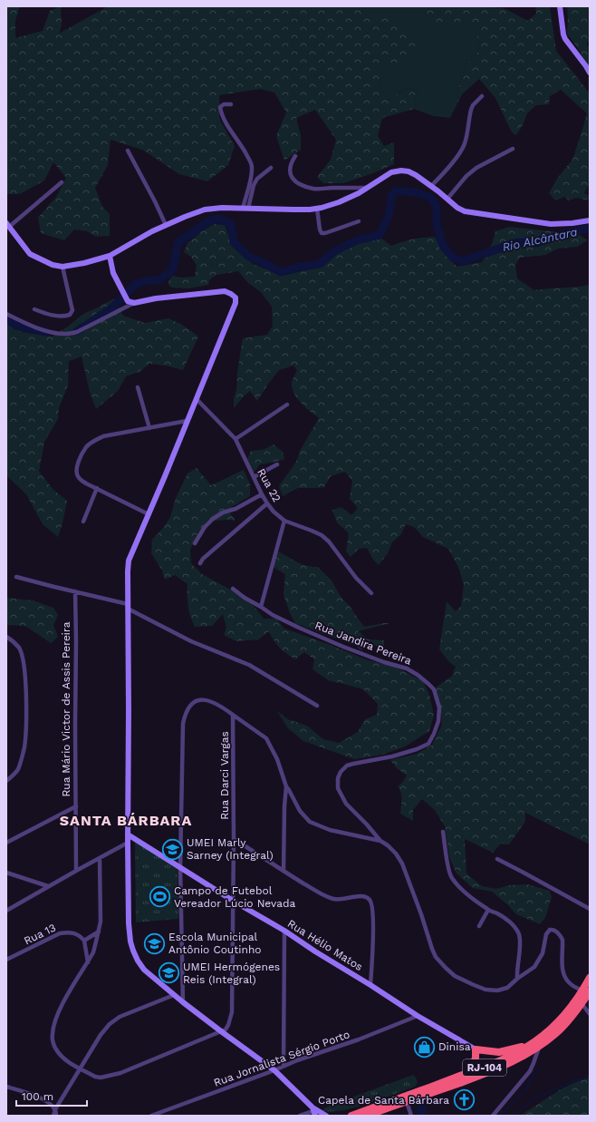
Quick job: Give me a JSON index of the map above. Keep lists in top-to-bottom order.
{
  "streets": {
    "highway": ["RJ-104"],
    "street": [
      "Rua 22",
      "Rua Jandira Pereira",
      "Rua Mário Victor de Assis Pereira",
      "Rua Darci Vargas",
      "Rua 13",
      "Rua Hélio Matos",
      "Rua Jornalista Sérgio Porto"
    ]
  },
  "crossings": [
    ["Rua Jandira Pereira", "RJ-104"],
    ["Rua Darci Vargas", "Rua Hélio Matos"],
    ["Rua Hélio Matos", "Rua Jornalista Sérgio Porto"]
  ],
  "districts": ["SANTA BÁRBARA"],
  "water": ["Rio Alcântara"],
  "places": {
    "school or university": ["UMEI Marly Sarney (Integral)", "Escola Municipal Antônio Coutinho", "UMEI Hermógenes Reis (Integral)"],
    "sports": ["Campo de Futebol Vereador Lúcio Nevada"],
    "shop": ["Dinisa"],
    "church": ["Capela de Santa Bárbara"]
  },
  "scale_bar": "100 m"
}
